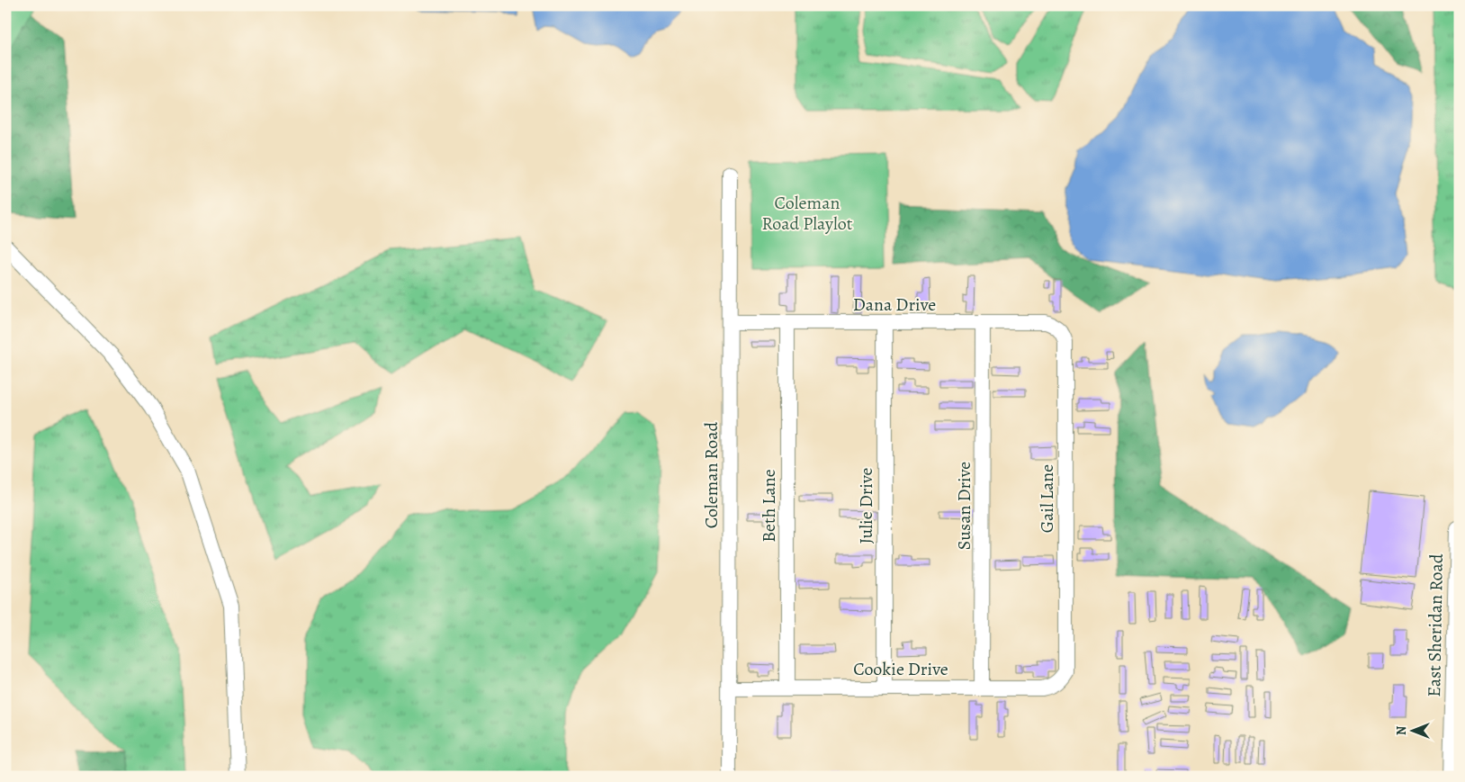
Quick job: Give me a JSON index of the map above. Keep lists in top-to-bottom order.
{
  "streets": {
    "street": [
      "Dana Drive",
      "Coleman Road",
      "Gail Lane",
      "Beth Lane",
      "Julie Drive",
      "Susan Drive",
      "East Sheridan Road",
      "Cookie Drive"
    ]
  },
  "crossings": [
    ["Dana Drive", "Coleman Road"],
    ["Dana Drive", "Gail Lane"],
    ["Dana Drive", "Beth Lane"],
    ["Dana Drive", "Julie Drive"],
    ["Dana Drive", "Susan Drive"],
    ["Coleman Road", "Cookie Drive"],
    ["Gail Lane", "Cookie Drive"],
    ["Beth Lane", "Cookie Drive"],
    ["Julie Drive", "Cookie Drive"],
    ["Susan Drive", "Cookie Drive"]
  ],
  "parks": ["Coleman Road Playlot"],
  "north": "left"
}
